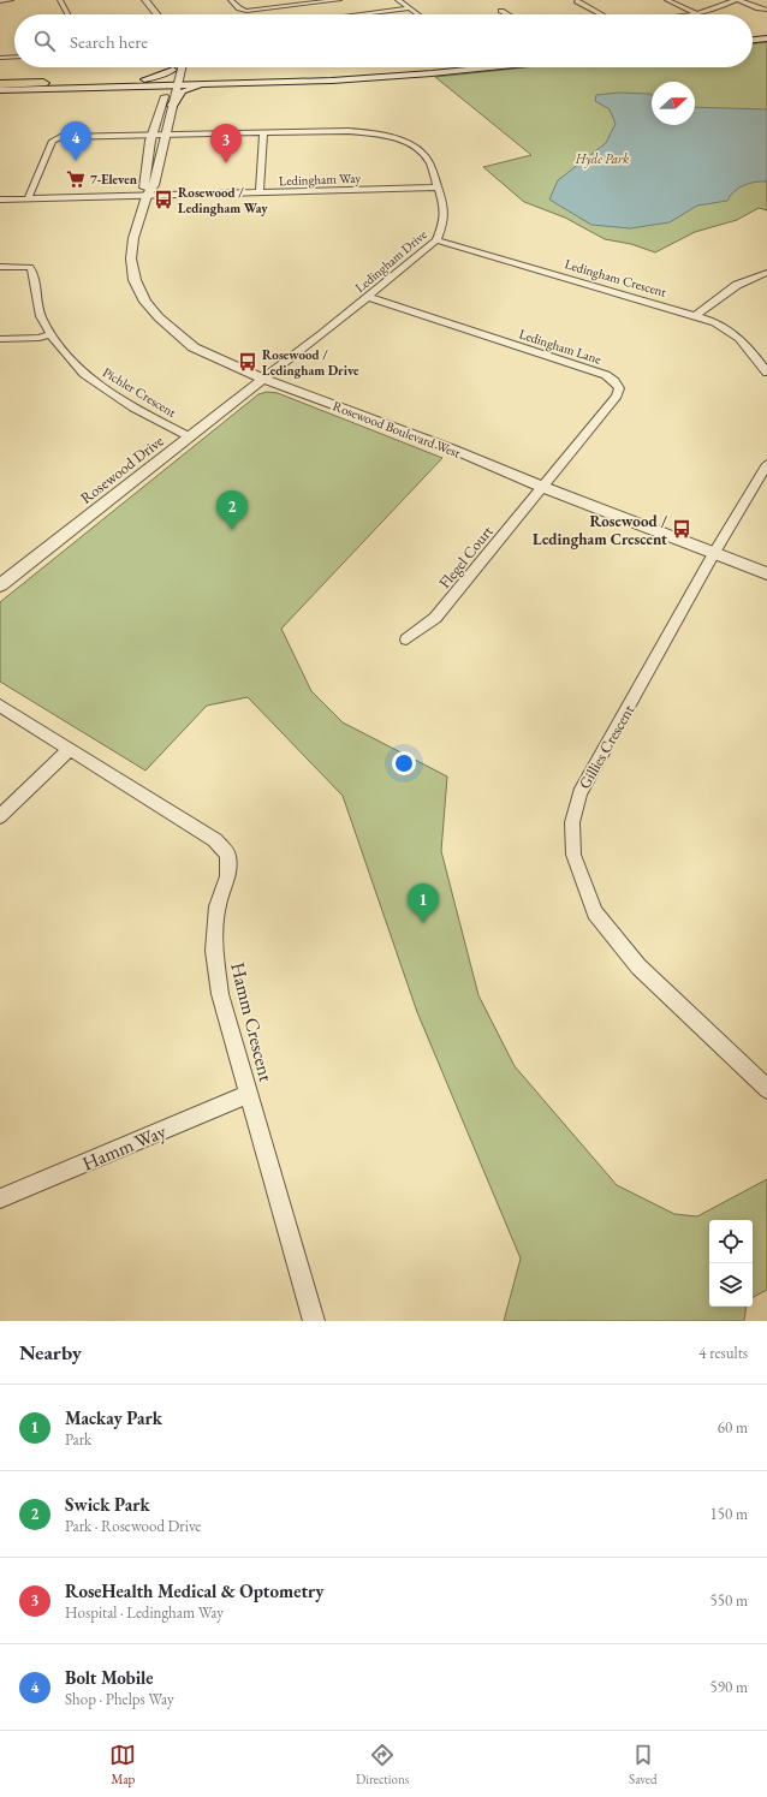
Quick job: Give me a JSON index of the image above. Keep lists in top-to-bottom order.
{
  "streets": {
    "street": [
      "Ledingham Way",
      "Ledingham Drive",
      "Ledingham Crescent",
      "Ledingham Lane",
      "Pichler Crescent",
      "Rosewood Boulevard West",
      "Rosewood Drive",
      "Flegel Court",
      "Gillies Crescent",
      "Hamm Crescent",
      "Hamm Way"
    ]
  },
  "crossings": [
    ["Ledingham Way", "Ledingham Drive"],
    ["Ledingham Way", "Rosewood Boulevard West"],
    ["Ledingham Drive", "Ledingham Crescent"],
    ["Ledingham Drive", "Ledingham Lane"],
    ["Ledingham Drive", "Rosewood Boulevard West"],
    ["Ledingham Drive", "Rosewood Drive"],
    ["Ledingham Lane", "Rosewood Boulevard West"],
    ["Ledingham Lane", "Flegel Court"],
    ["Pichler Crescent", "Rosewood Drive"],
    ["Rosewood Boulevard West", "Rosewood Drive"],
    ["Rosewood Boulevard West", "Flegel Court"],
    ["Rosewood Boulevard West", "Gillies Crescent"],
    ["Hamm Crescent", "Hamm Way"]
  ],
  "parks": ["Hyde Park"],
  "places": {
    "supermarket": ["7-Eleven"],
    "bus stop": ["Rosewood / Ledingham Way", "Rosewood / Ledingham Drive", "Rosewood / Ledingham Crescent"]
  },
  "north": "right",
  "page": {
    "search": "Search here",
    "pins": [
      "4",
      "3",
      "2",
      "1"
    ],
    "heading": ["Nearby", "4 results"],
    "list": [
      {
        "mark": "1",
        "name": "Mackay Park",
        "note": "Park",
        "value": "60 m"
      },
      {
        "mark": "2",
        "name": "Swick Park",
        "note": "Park · Rosewood Drive",
        "value": "150 m"
      },
      {
        "mark": "3",
        "name": "RoseHealth Medical & Optometry",
        "note": "Hospital · Ledingham Way",
        "value": "550 m"
      },
      {
        "mark": "4",
        "name": "Bolt Mobile",
        "note": "Shop · Phelps Way",
        "value": "590 m"
      }
    ],
    "nav": ["Map", "Directions", "Saved"]
  }
}
